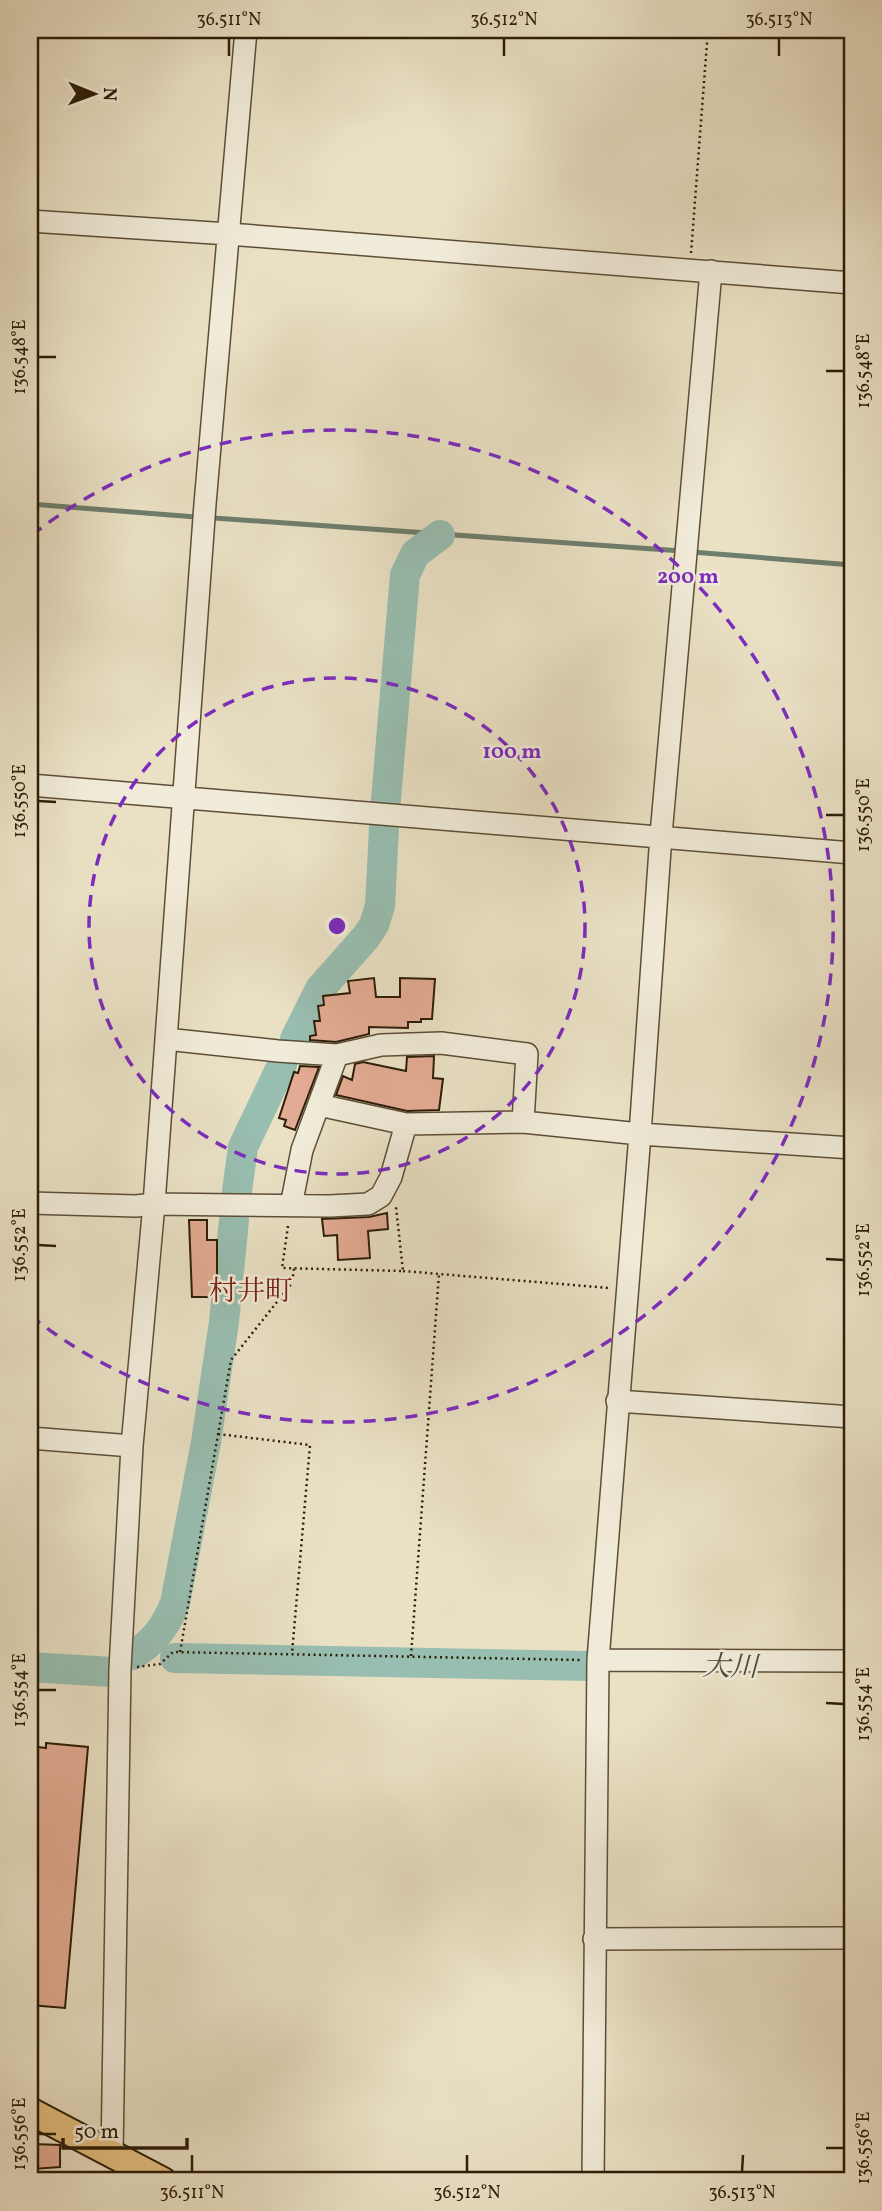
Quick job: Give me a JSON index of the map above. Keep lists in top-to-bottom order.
{
  "districts": ["村井町"],
  "water": ["大川"],
  "scale_bar": "50 m",
  "north": "right",
  "coordinates": [
    "36.511°N",
    "36.512°N",
    "36.513°N",
    "136.548°E",
    "136.550°E",
    "136.552°E",
    "136.554°E",
    "136.556°E"
  ],
  "rings": ["200 m", "100 m"]
}
